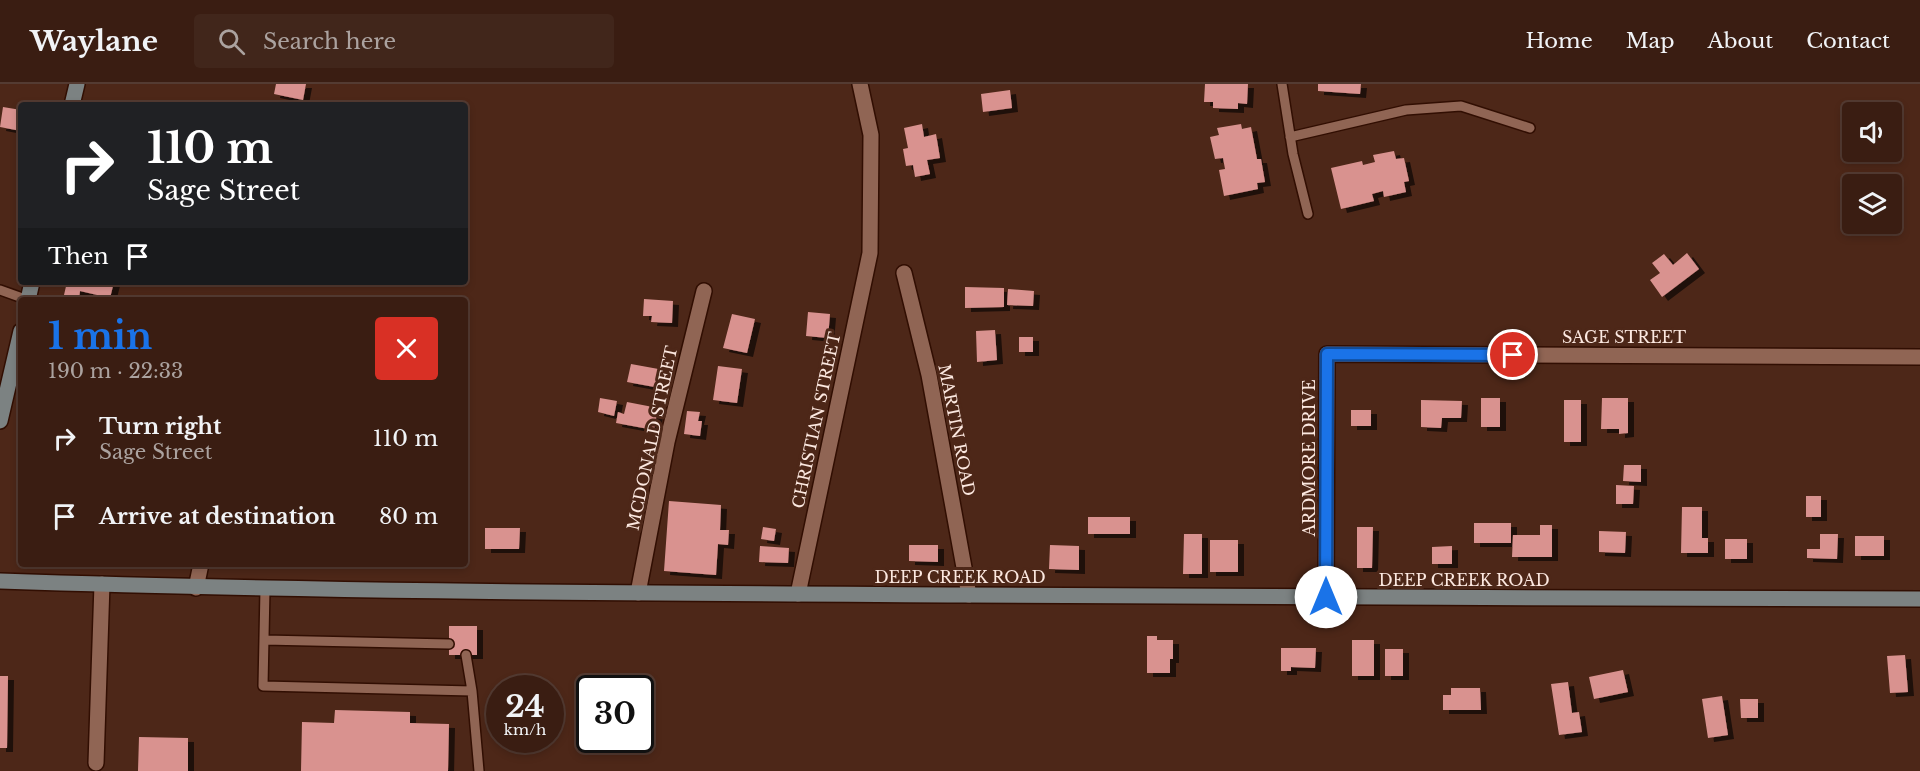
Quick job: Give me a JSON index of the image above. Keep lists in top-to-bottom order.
{
  "streets": {
    "street": [
      "SAGE STREET",
      "CHRISTIAN STREET",
      "MARTIN ROAD",
      "MCDONALD STREET",
      "ARDMORE DRIVE",
      "DEEP CREEK ROAD"
    ]
  },
  "crossings": [
    ["SAGE STREET", "ARDMORE DRIVE"],
    ["CHRISTIAN STREET", "DEEP CREEK ROAD"],
    ["MARTIN ROAD", "DEEP CREEK ROAD"],
    ["MCDONALD STREET", "DEEP CREEK ROAD"],
    ["ARDMORE DRIVE", "DEEP CREEK ROAD"]
  ],
  "page": {
    "header": "Waylane",
    "search": "Search here",
    "nav": [
      "Home",
      "Map",
      "About",
      "Contact"
    ],
    "turn": ["110 m", "Sage Street"],
    "then": "Then",
    "heading": ["1 min", "190 m · 22:33"],
    "list": [
      {
        "name": "Turn right",
        "note": "Sage Street",
        "value": "110 m"
      },
      {
        "name": "Arrive at destination",
        "value": "80 m"
      }
    ],
    "speed": "24 km/h",
    "limit": "30"
  }
}
